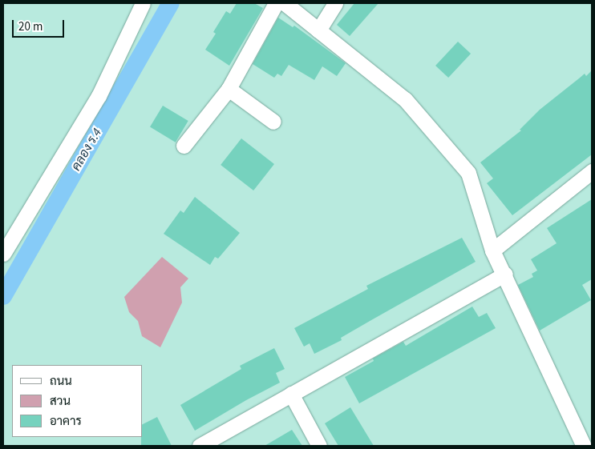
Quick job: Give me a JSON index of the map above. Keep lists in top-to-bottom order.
{
  "water": ["คลอง ร.4"],
  "legend": ["ถนน", "สวน", "อาคาร"],
  "scale_bar": "20 m"
}
